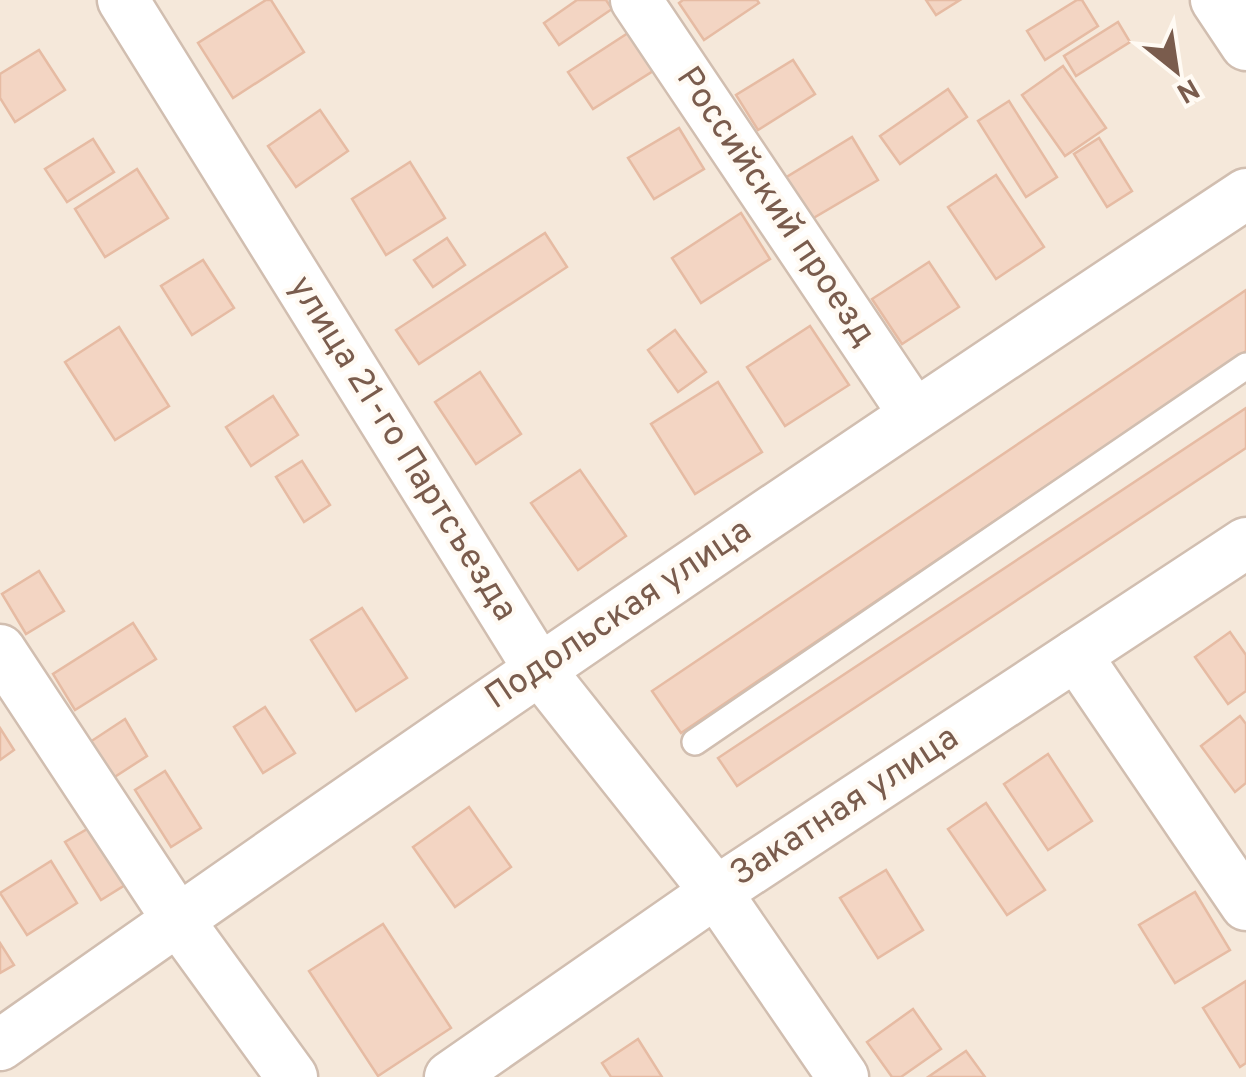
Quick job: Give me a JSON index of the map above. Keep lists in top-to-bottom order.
{
  "streets": {
    "street": [
      "Российский проезд",
      "улица 21-го Партсъезда",
      "Подольская улица",
      "Закатная улица"
    ]
  },
  "crossings": [
    ["Российский проезд", "Подольская улица"],
    ["улица 21-го Партсъезда", "Подольская улица"],
    ["улица 21-го Партсъезда", "Закатная улица"]
  ],
  "north": "bottom right"
}
